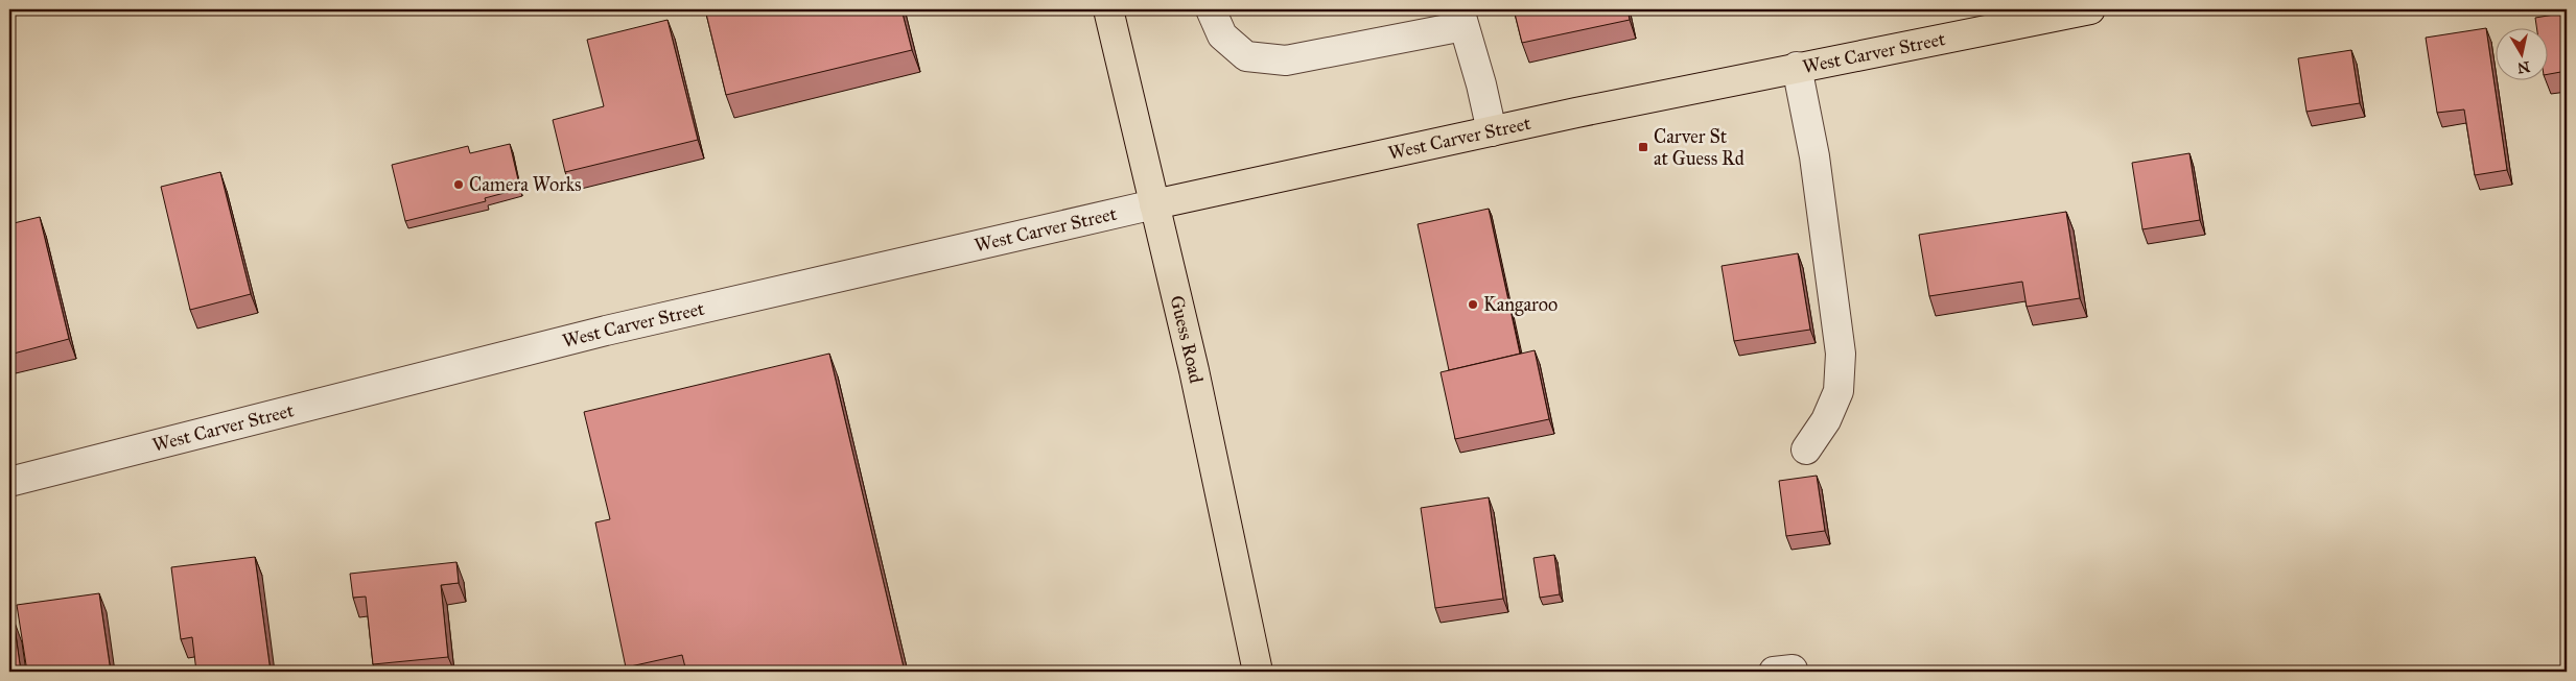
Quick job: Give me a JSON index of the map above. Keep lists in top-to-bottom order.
{
  "streets": {
    "main road": ["West Carver Street", "Guess Road"]
  },
  "crossings": [
    ["West Carver Street", "Guess Road"]
  ],
  "places": {
    "transit": ["Carver St at Guess Rd"],
    "other": ["Camera Works", "Kangaroo"]
  },
  "north": "bottom"
}
